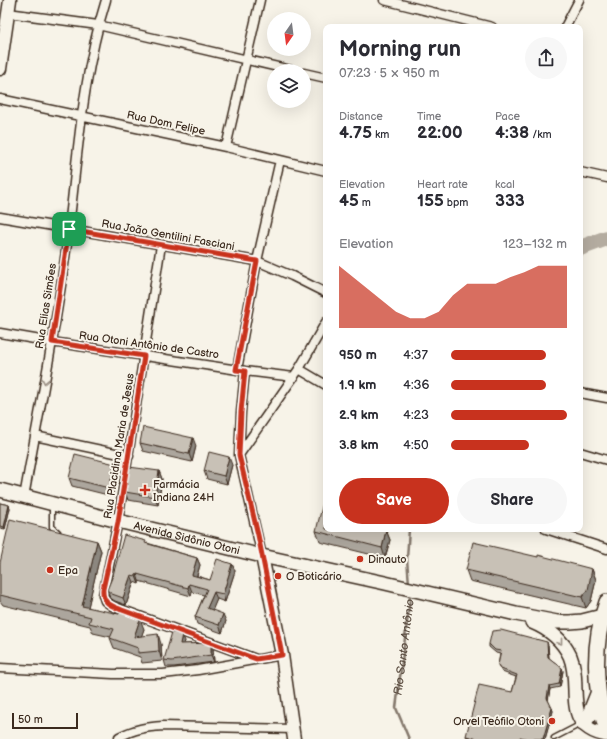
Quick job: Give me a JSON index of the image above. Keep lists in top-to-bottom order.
{
  "streets": {
    "main road": ["Avenida Sidônio Otoni"],
    "street": [
      "Rua Dom Felipe",
      "Rua João Gentilini Fasciani",
      "Rua Elias Simões",
      "Rua Otoni Antônio de Castro",
      "Rua Placidina Maria de Jesus"
    ]
  },
  "crossings": [
    ["Rua Dom Felipe", "Rua Elias Simões"],
    ["Rua João Gentilini Fasciani", "Rua Elias Simões"],
    ["Rua João Gentilini Fasciani", "Rua Placidina Maria de Jesus"],
    ["Rua Elias Simões", "Rua Otoni Antônio de Castro"],
    ["Rua Elias Simões", "Avenida Sidônio Otoni"],
    ["Rua Otoni Antônio de Castro", "Rua Placidina Maria de Jesus"],
    ["Rua Placidina Maria de Jesus", "Avenida Sidônio Otoni"]
  ],
  "water": ["Rio Santo Antônio"],
  "places": {
    "health": ["Farmácia Indiana 24H"],
    "other": [
      "Dinauto",
      "Epa",
      "O Boticário",
      "Orvel Teófilo Otoni"
    ]
  },
  "scale_bar": "50 m",
  "north": "bottom",
  "page": {
    "heading": ["Morning run", "07:23 · 5 × 950 m"],
    "stats": [
      ["Distance", "4.75 km"],
      ["Time", "22:00"],
      ["Pace", "4:38 /km"],
      ["Elevation", "45 m"],
      ["Heart rate", "155 bpm"],
      ["kcal", "333"]
    ],
    "chart": ["Elevation", "123–132 m"],
    "list": [
      {
        "name": "950 m",
        "note": "4:37"
      },
      {
        "name": "1.9 km",
        "note": "4:36"
      },
      {
        "name": "2.9 km",
        "note": "4:23"
      },
      {
        "name": "3.8 km",
        "note": "4:50"
      }
    ],
    "buttons": ["Save", "Share"],
    "scale": "50 m"
  }
}
